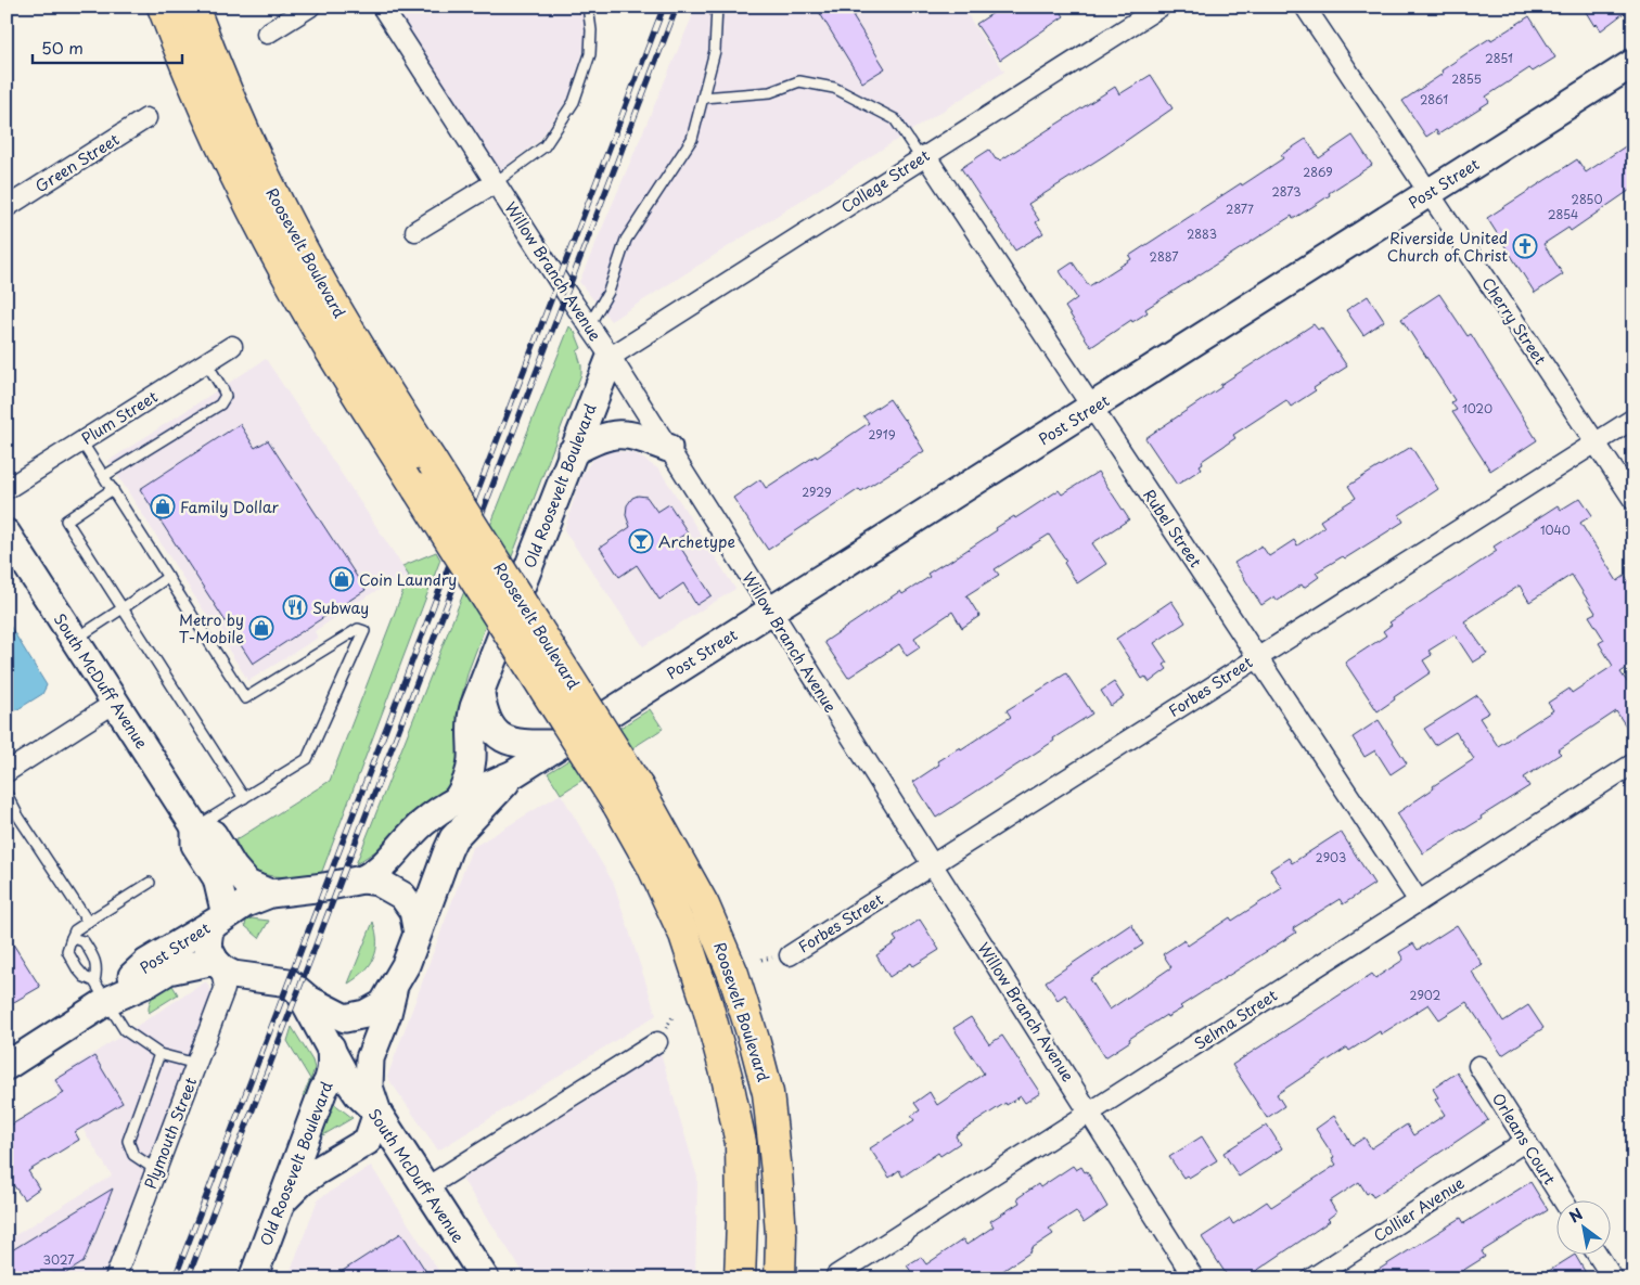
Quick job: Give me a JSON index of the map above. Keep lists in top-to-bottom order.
{
  "streets": {
    "highway": ["Roosevelt Boulevard"],
    "street": [
      "Green Street",
      "College Street",
      "Post Street",
      "Willow Branch Avenue",
      "Cherry Street",
      "Plum Street",
      "Old Roosevelt Boulevard",
      "Rubel Street",
      "South McDuff Avenue",
      "Forbes Street",
      "Selma Street",
      "Plymouth Street",
      "Orleans Court",
      "Collier Avenue"
    ]
  },
  "crossings": [
    ["College Street", "Willow Branch Avenue"],
    ["College Street", "Old Roosevelt Boulevard"],
    ["College Street", "Rubel Street"],
    ["Post Street", "Willow Branch Avenue"],
    ["Post Street", "Cherry Street"],
    ["Post Street", "Old Roosevelt Boulevard"],
    ["Post Street", "Rubel Street"],
    ["Post Street", "South McDuff Avenue"],
    ["Post Street", "Plymouth Street"],
    ["Willow Branch Avenue", "Old Roosevelt Boulevard"],
    ["Willow Branch Avenue", "Forbes Street"],
    ["Willow Branch Avenue", "Selma Street"],
    ["Cherry Street", "Forbes Street"],
    ["Old Roosevelt Boulevard", "South McDuff Avenue"],
    ["Rubel Street", "Forbes Street"],
    ["Rubel Street", "Selma Street"],
    ["Orleans Court", "Collier Avenue"]
  ],
  "places": {
    "church": ["Riverside United Church of Christ"],
    "shop": ["Family Dollar", "Coin Laundry", "Metro by T-Mobile"],
    "bar": ["Archetype"],
    "restaurant": ["Subway"]
  },
  "house_numbers": [
    "2851",
    "2855",
    "2861",
    "2869",
    "2873",
    "2850",
    "2877",
    "2854",
    "2883",
    "2887",
    "1020",
    "2919",
    "2929",
    "1040",
    "2903",
    "2902",
    "3027"
  ],
  "scale_bar": "50 m",
  "north": "top left"
}
